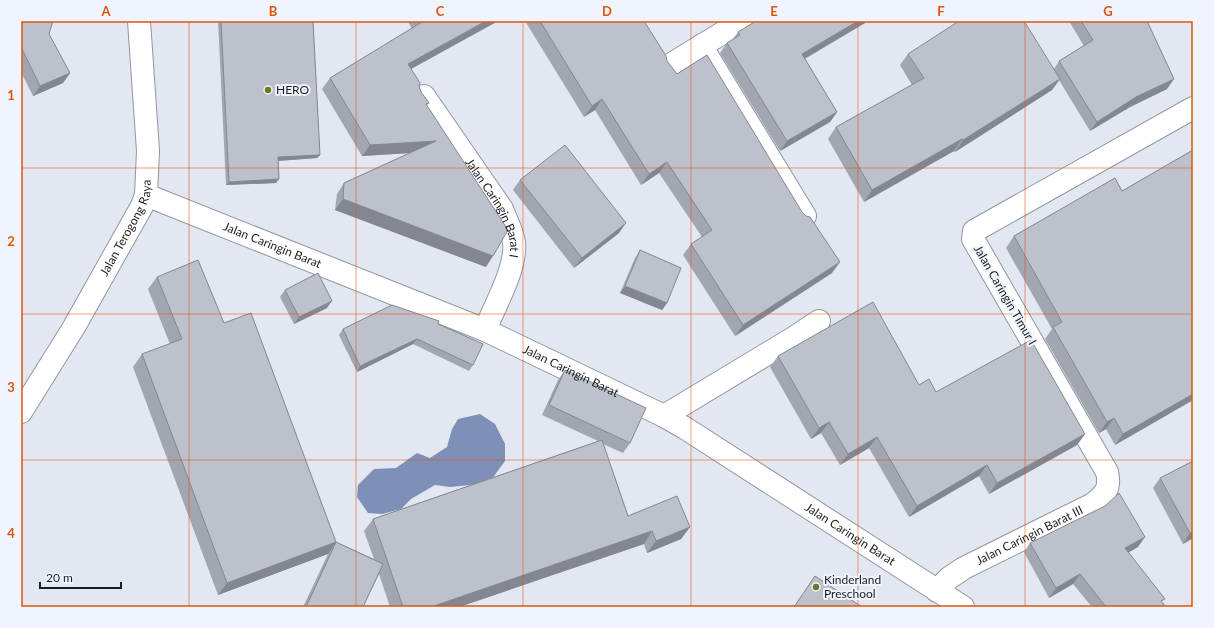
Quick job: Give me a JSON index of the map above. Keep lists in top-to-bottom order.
{
  "streets": {
    "street": [
      "Jalan Caringin Barat I",
      "Jalan Terogong Raya",
      "Jalan Caringin Barat",
      "Jalan Caringin Timur I",
      "Jalan Caringin Barat III"
    ]
  },
  "crossings": [
    ["Jalan Caringin Barat I", "Jalan Caringin Barat"],
    ["Jalan Terogong Raya", "Jalan Caringin Barat"],
    ["Jalan Caringin Barat", "Jalan Caringin Barat III"],
    ["Jalan Caringin Timur I", "Jalan Caringin Barat III"]
  ],
  "places": ["HERO", "Kinderland Preschool"],
  "scale_bar": "20 m",
  "grid": {
    "columns": [
      "A",
      "B",
      "C",
      "D",
      "E",
      "F",
      "G"
    ],
    "rows": [
      "1",
      "2",
      "3",
      "4"
    ]
  }
}
